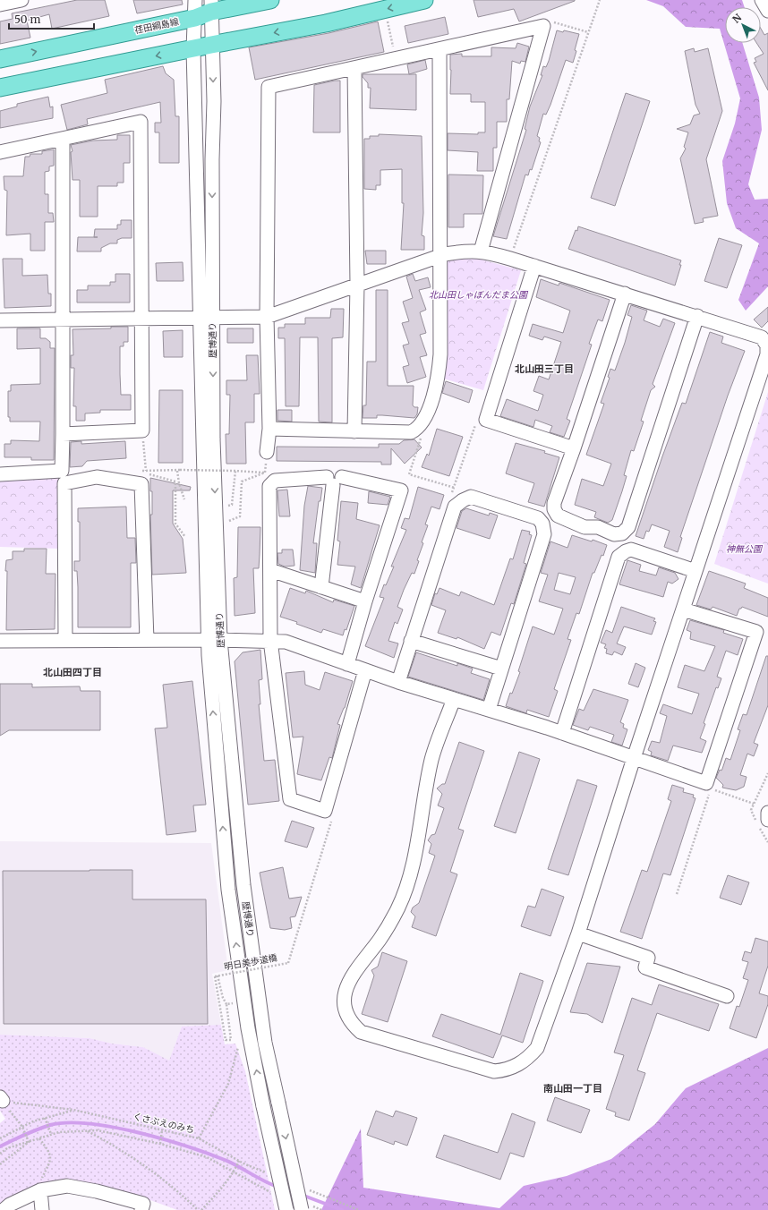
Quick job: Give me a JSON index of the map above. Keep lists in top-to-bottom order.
{
  "streets": {
    "main road": ["荏田綱島線"],
    "street": ["歴博通り"],
    "path": ["明日美歩道橋", "くさぶえのみち"]
  },
  "crossings": [
    ["荏田綱島線", "歴博通り"]
  ],
  "districts": ["北山田三丁目", "北山田四丁目", "南山田一丁目"],
  "parks": ["北山田しゃぼんだま公園", "神無公園"],
  "scale_bar": "50 m",
  "north": "top left"
}
